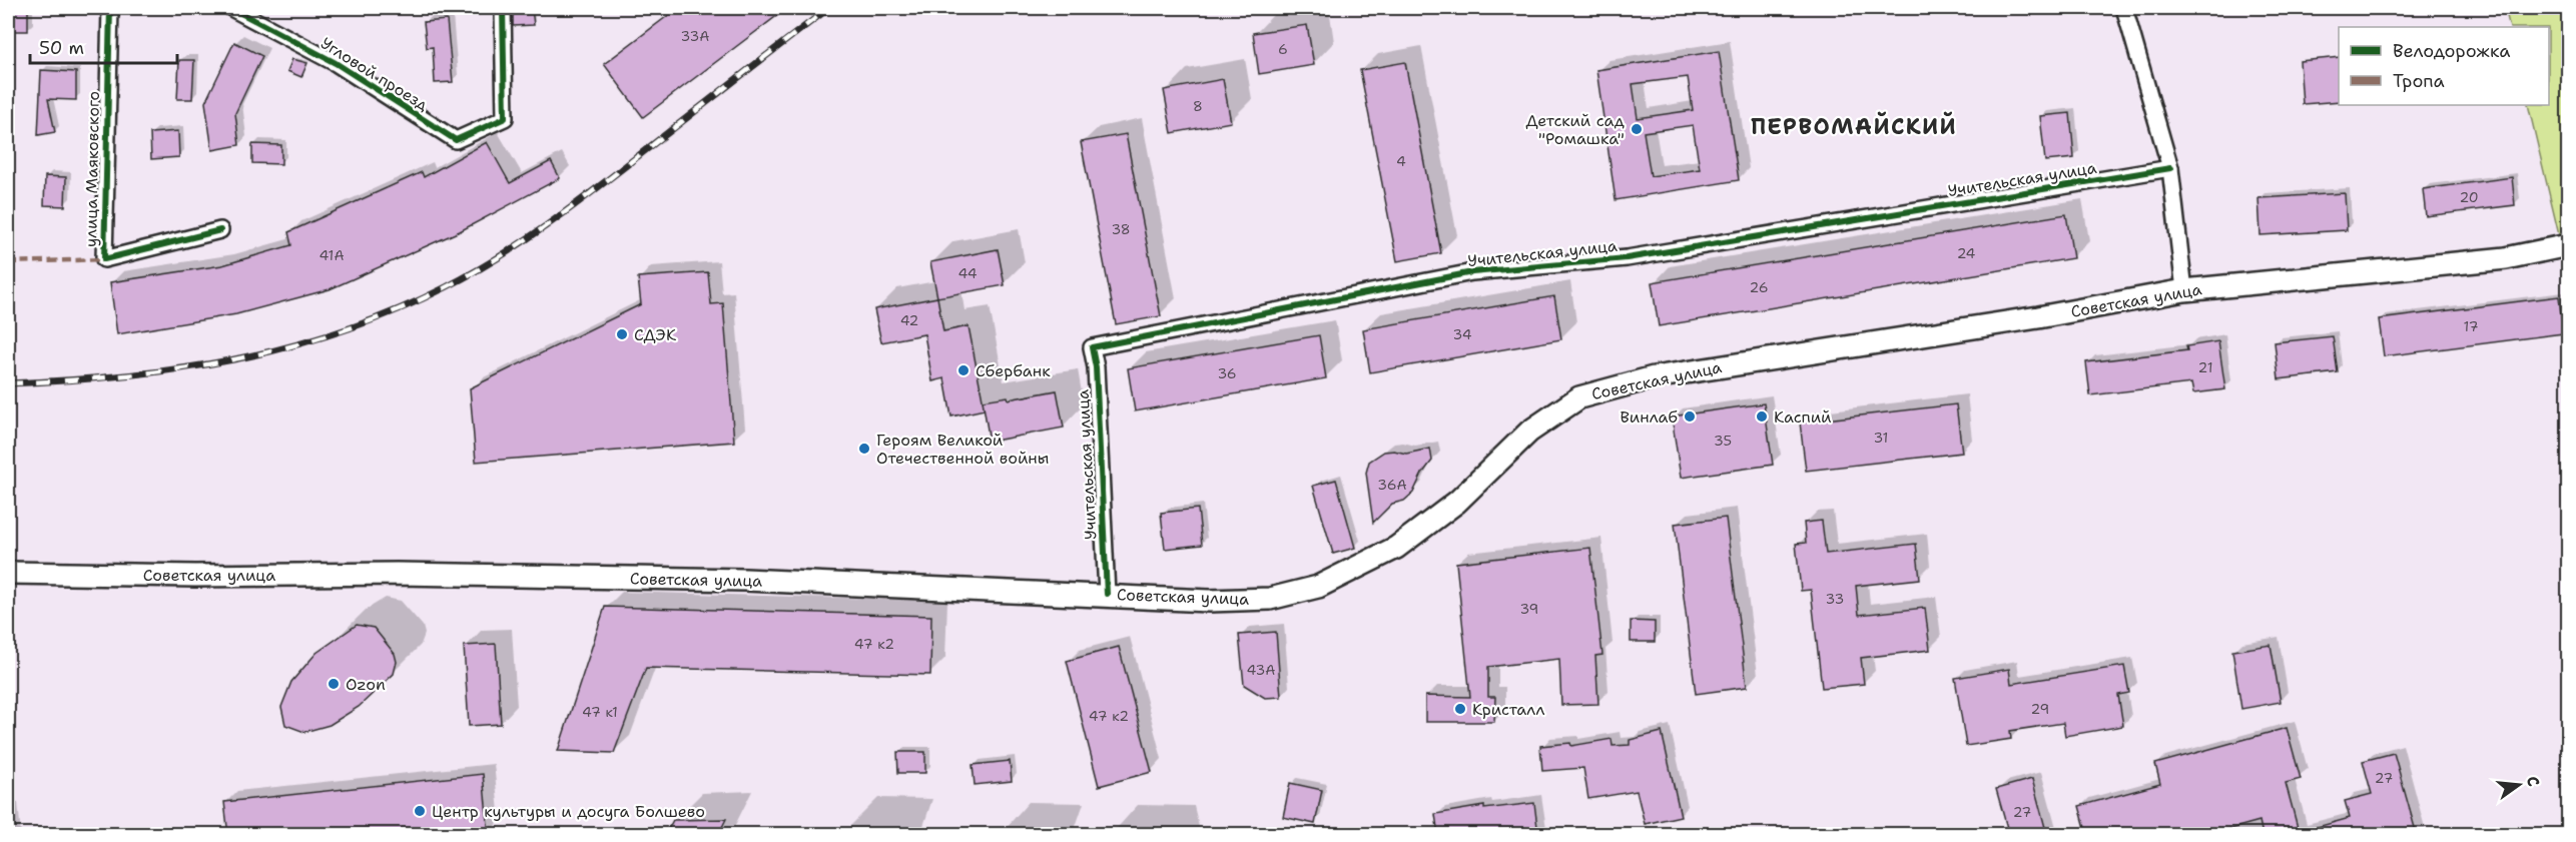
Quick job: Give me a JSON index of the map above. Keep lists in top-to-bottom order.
{
  "streets": {
    "main road": ["Советская улица"],
    "street": ["Угловой проезд", "улица Маяковского", "Учительская улица"]
  },
  "crossings": [
    ["Учительская улица", "Советская улица"]
  ],
  "districts": ["ПЕРВОМАЙСКИЙ"],
  "places": [
    "Детский сад \"Ромашка\"",
    "СДЭК",
    "Сбербанк",
    "Винлаб",
    "Каспий",
    "Героям Великой Отечественной войны",
    "Ozon",
    "Кристалл",
    "Центр культуры и досуга Болшево"
  ],
  "house_numbers": [
    "33А",
    "6",
    "8",
    "4",
    "20",
    "38",
    "24",
    "41А",
    "44",
    "26",
    "42",
    "17",
    "34",
    "21",
    "36",
    "31",
    "35",
    "36А",
    "33",
    "39",
    "47 к2",
    "43А",
    "29",
    "47 к1",
    "47 к2",
    "27",
    "27"
  ],
  "legend": ["Велодорожка", "Тропа"],
  "scale_bar": "50 m",
  "north": "right"
}
